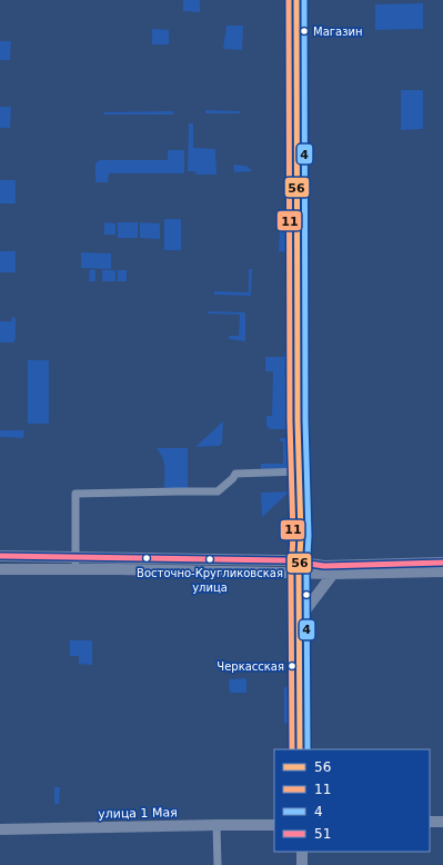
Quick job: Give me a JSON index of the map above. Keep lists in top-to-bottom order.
{
  "streets": {
    "street": ["улица 1 Мая"]
  },
  "places": ["Магазин", "Восточно-Кругликовская улица", "Черкасская"],
  "lines": [
    "transit line 56",
    "transit line 11",
    "transit line 4",
    "transit line 51"
  ],
  "legend": [
    "56",
    "11",
    "4",
    "51"
  ]
}
